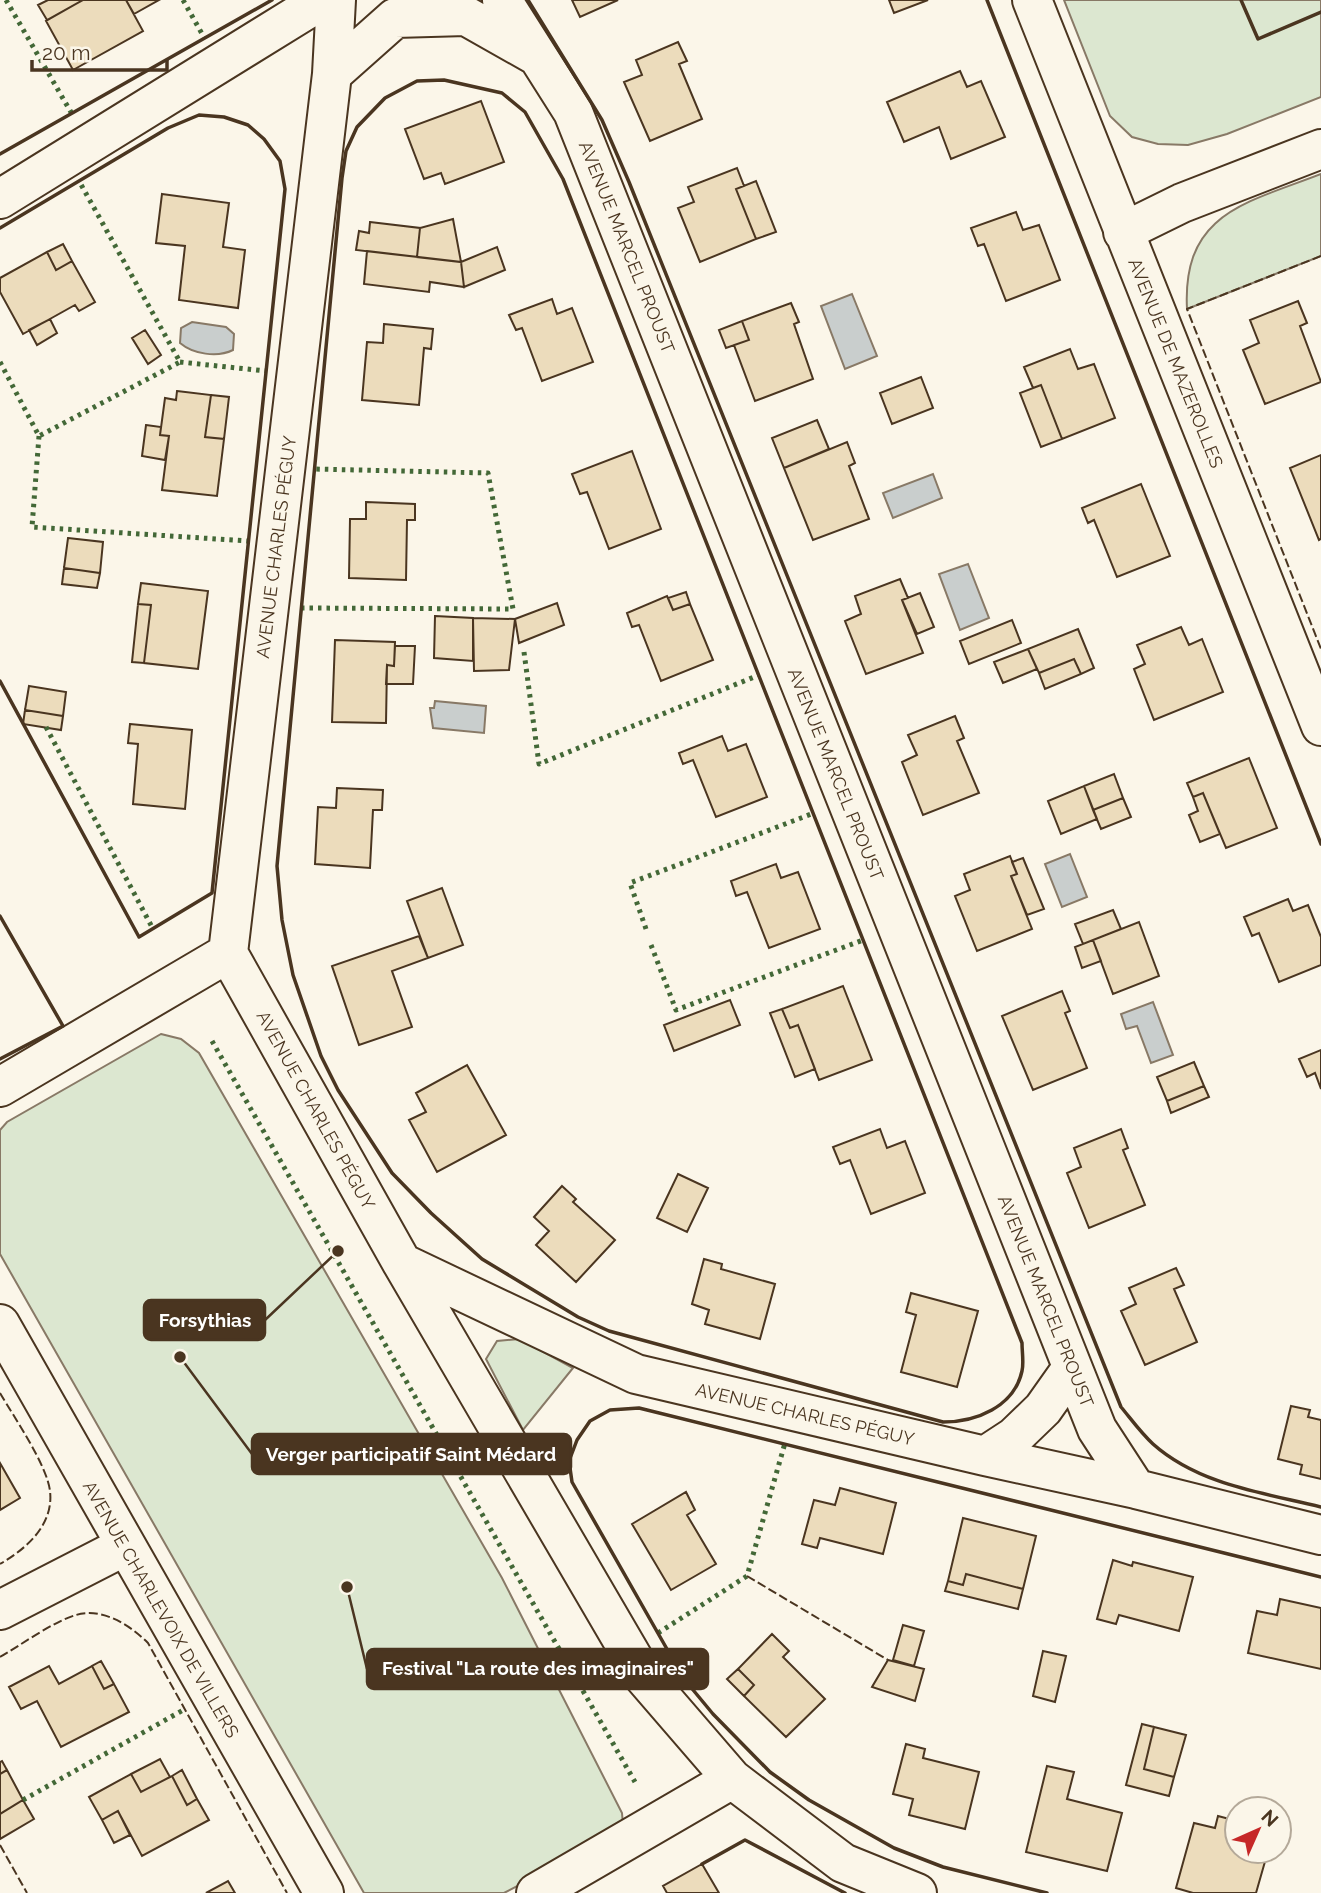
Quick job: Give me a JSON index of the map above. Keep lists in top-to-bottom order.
{
  "streets": {
    "street": [
      "AVENUE MARCEL PROUST",
      "AVENUE DE MAZEROLLES",
      "AVENUE CHARLES PÉGUY",
      "AVENUE CHARLEVOIX DE VILLERS"
    ]
  },
  "crossings": [
    ["AVENUE MARCEL PROUST", "AVENUE CHARLES PÉGUY"]
  ],
  "places": ["Forsythias", "Verger participatif Saint Médard", "Festival \"La route des imaginaires\""],
  "scale_bar": "20 m",
  "north": "top right"
}
